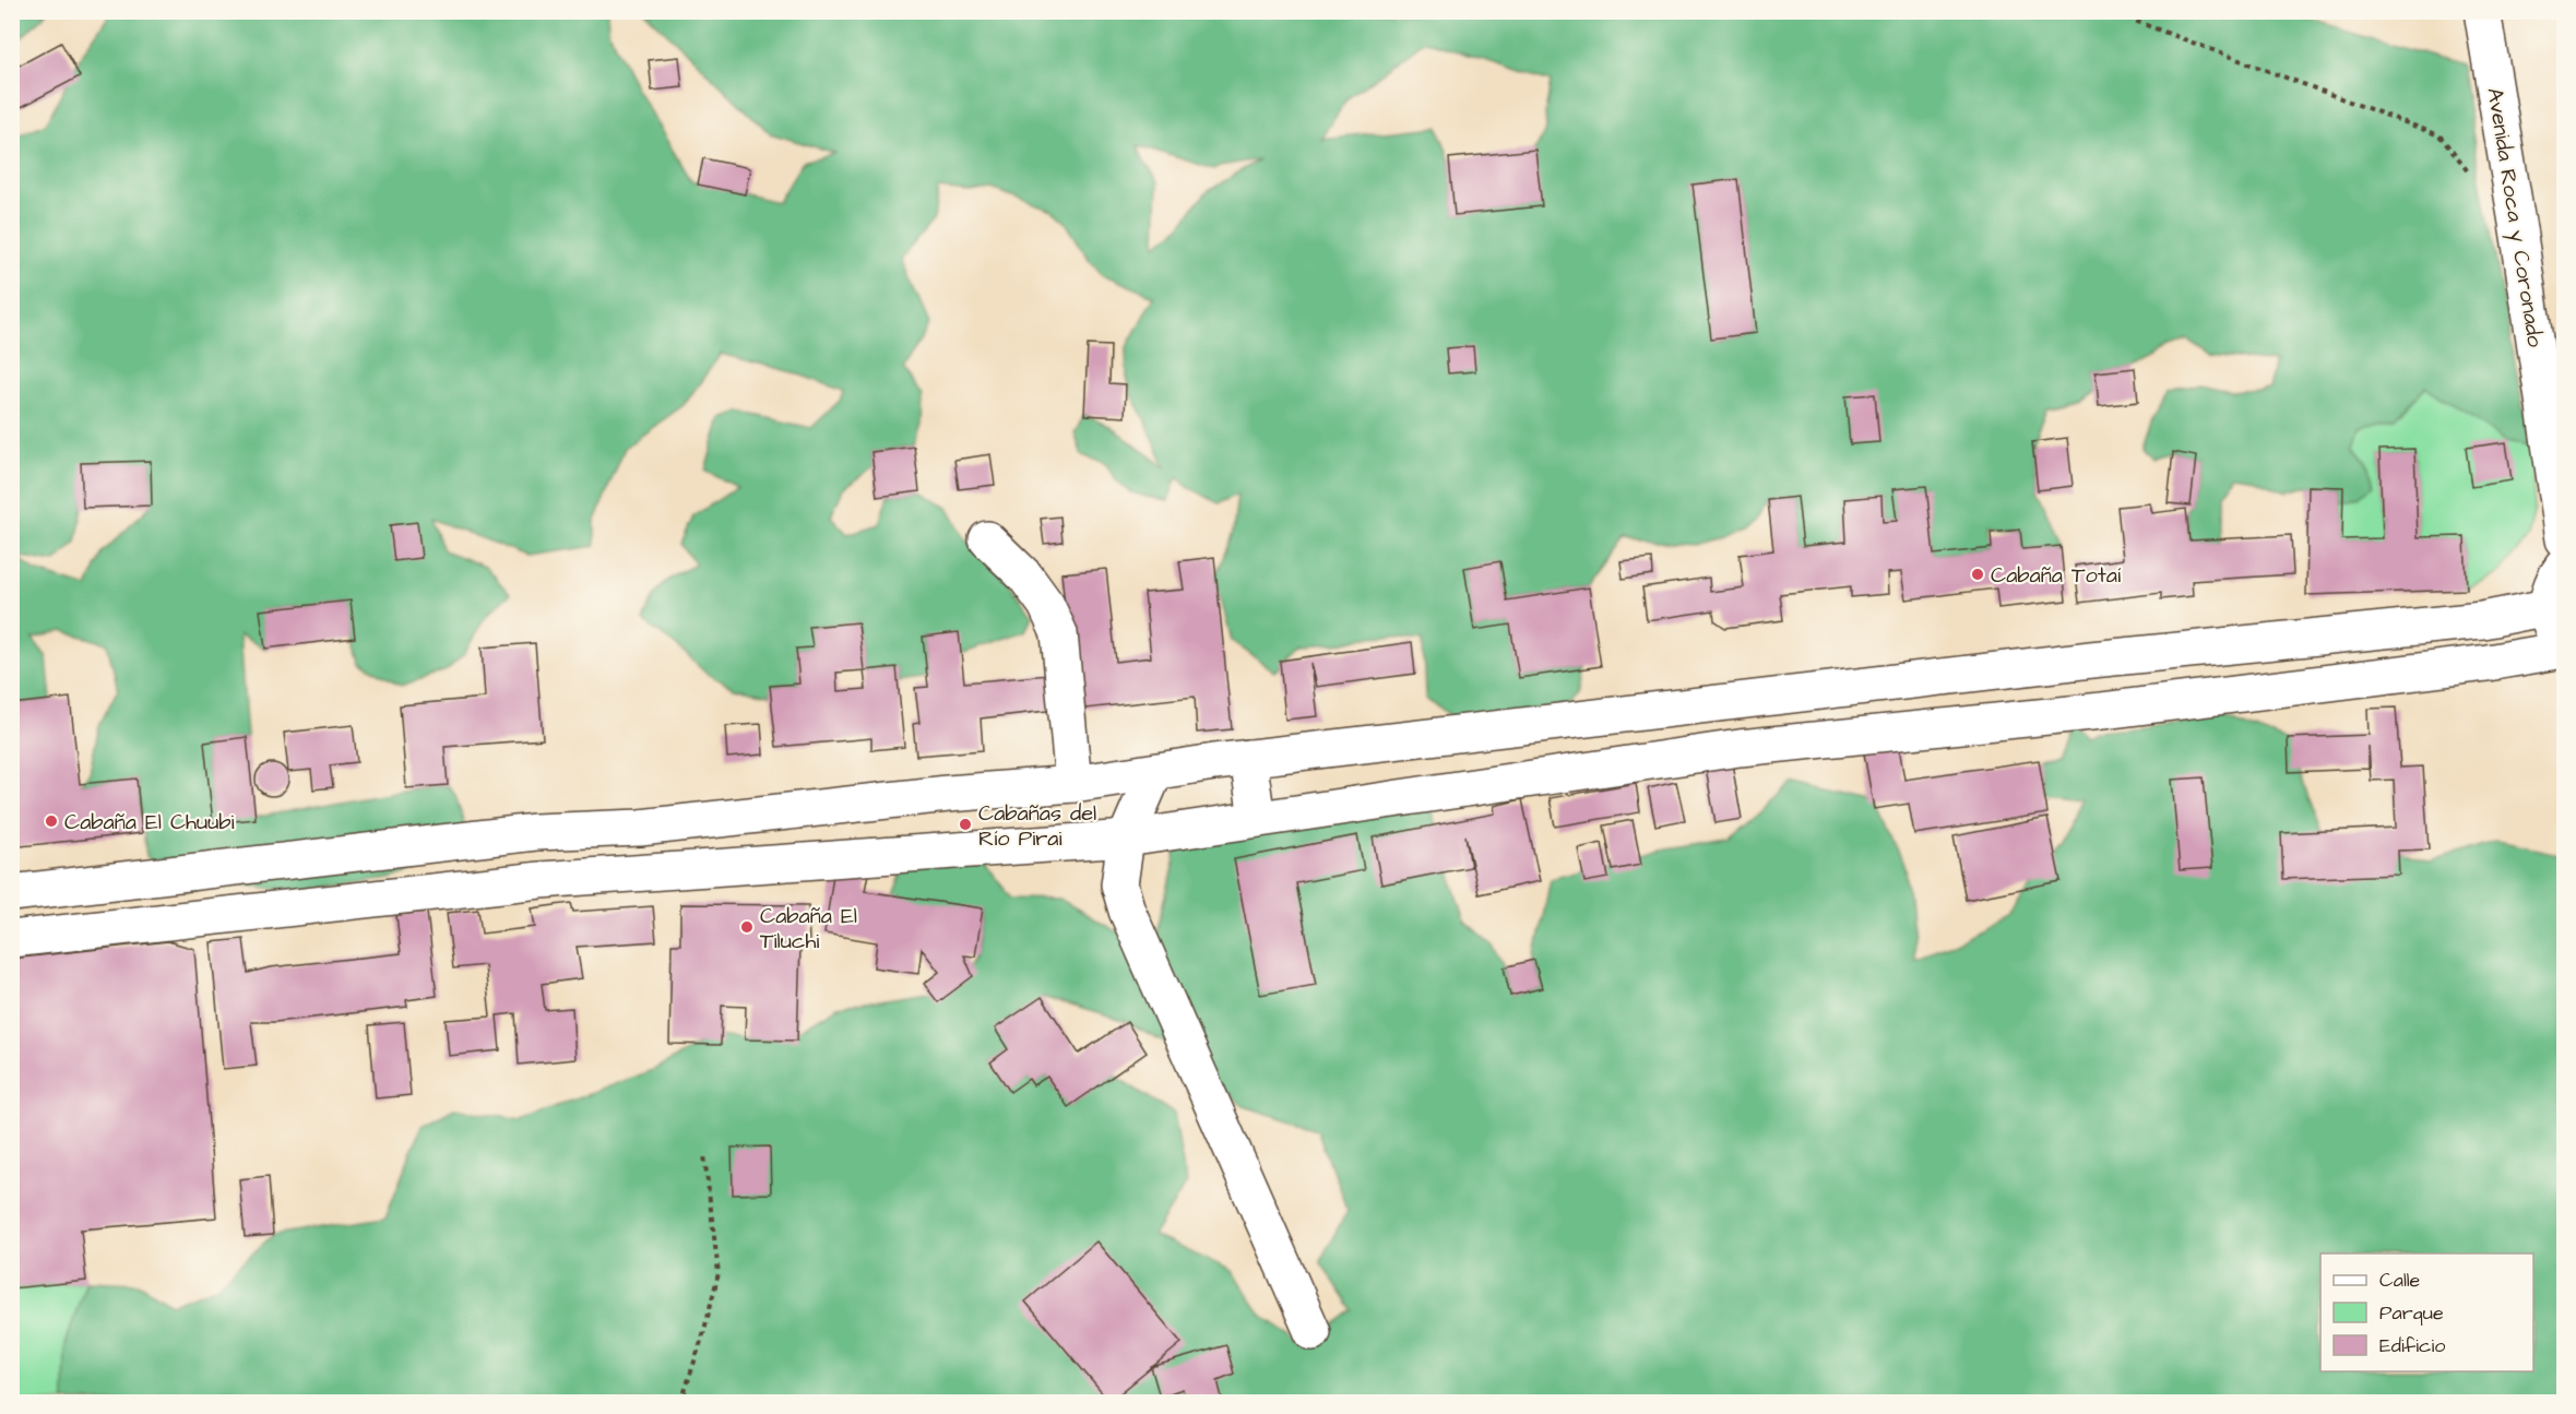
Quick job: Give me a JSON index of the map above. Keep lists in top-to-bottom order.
{
  "streets": {
    "main road": ["Avenida Roca y Coronado"]
  },
  "places": [
    "Cabaña Totaí",
    "Cabaña El Chuubi",
    "Cabañas del Río Pirai",
    "Cabaña El Tiluchi"
  ],
  "legend": ["Calle", "Parque", "Edificio"]
}
